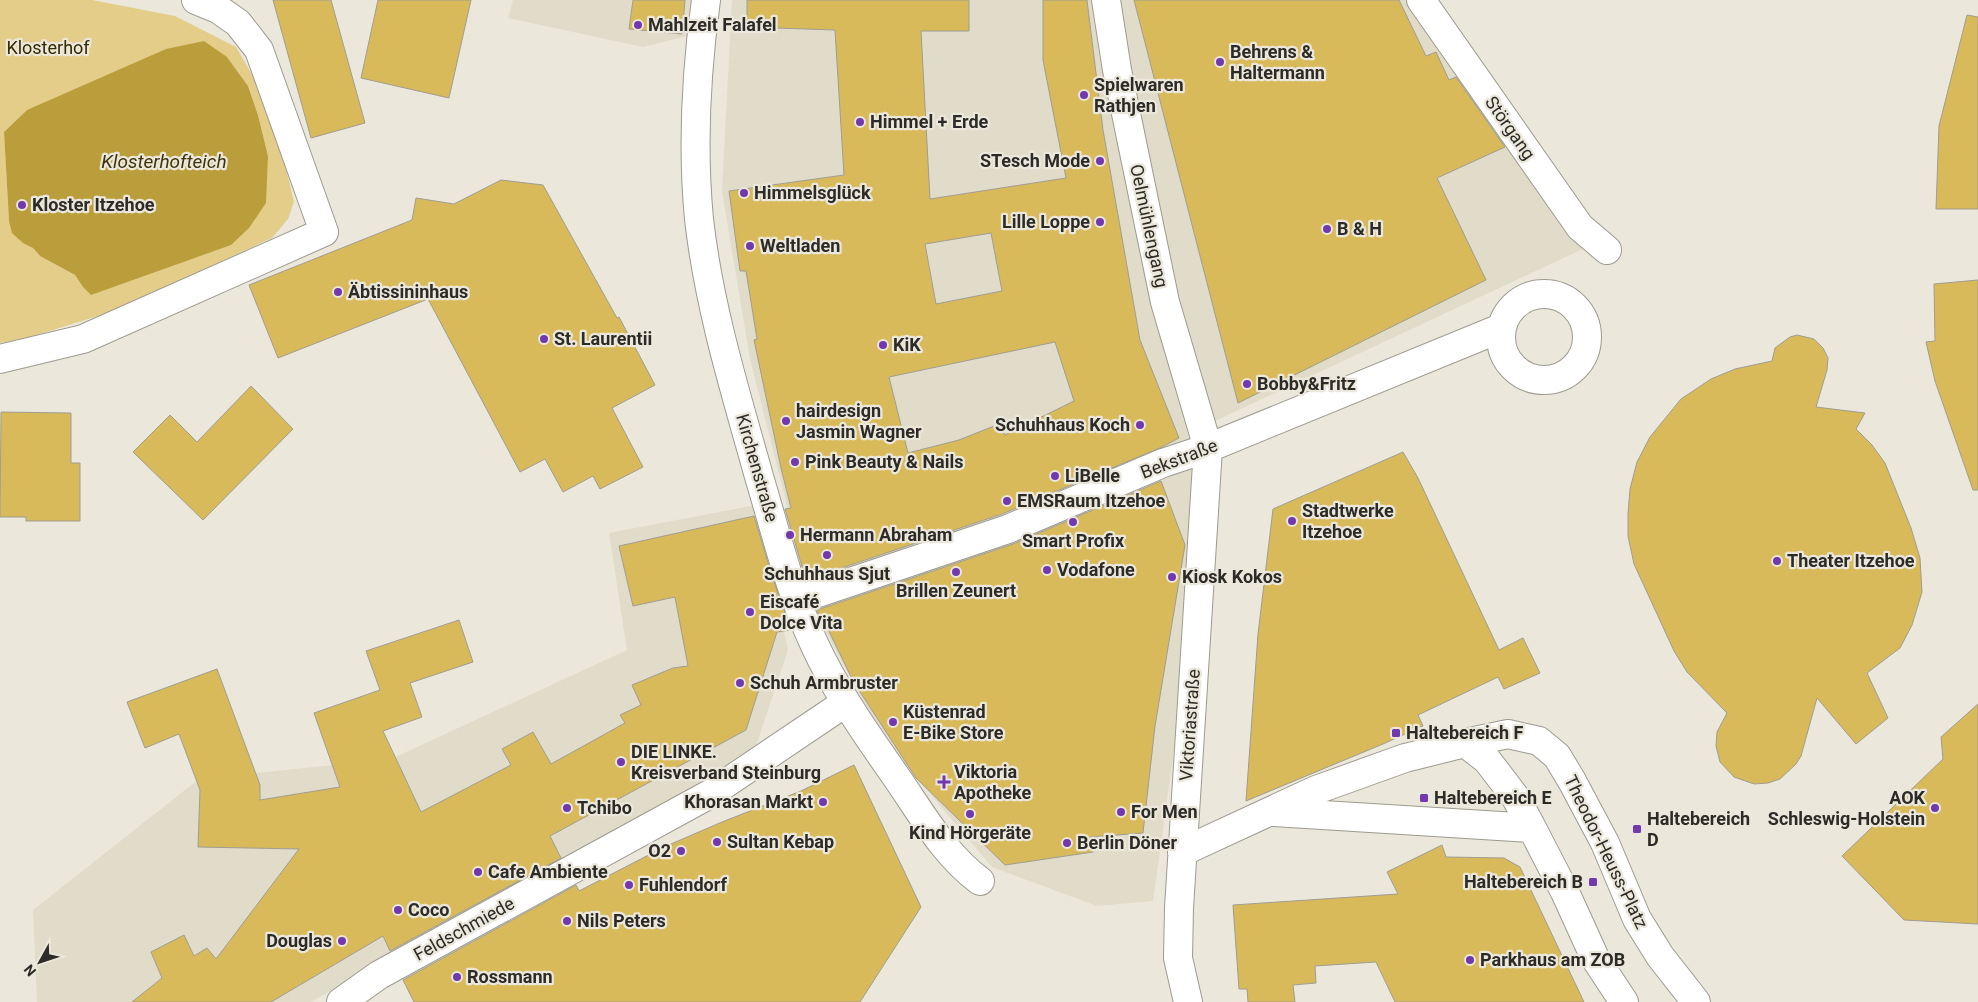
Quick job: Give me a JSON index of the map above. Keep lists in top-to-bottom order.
{
  "streets": {
    "street": [
      "Störgang",
      "Oelmühlengang",
      "Bekstraße",
      "Kirchenstraße",
      "Viktoriastraße",
      "Theodor-Heuss-Platz",
      "Feldschmiede"
    ]
  },
  "crossings": [
    ["Oelmühlengang", "Bekstraße"],
    ["Oelmühlengang", "Viktoriastraße"],
    ["Bekstraße", "Kirchenstraße"],
    ["Bekstraße", "Viktoriastraße"],
    ["Kirchenstraße", "Feldschmiede"],
    ["Viktoriastraße", "Theodor-Heuss-Platz"]
  ],
  "water": ["Klosterhofteich"],
  "parks": ["Klosterhof"],
  "places": {
    "other": [
      "Mahlzeit Falafel",
      "Behrens & Haltermann",
      "Spielwaren Rathjen",
      "Himmel + Erde",
      "STesch Mode",
      "Himmelsglück",
      "Kloster Itzehoe",
      "Lille Loppe",
      "B & H",
      "Weltladen",
      "Äbtissininhaus",
      "St. Laurentii",
      "KiK",
      "Bobby&Fritz",
      "hairdesign Jasmin Wagner",
      "Schuhhaus Koch",
      "Pink Beauty & Nails",
      "LiBelle",
      "EMSRaum Itzehoe",
      "Stadtwerke Itzehoe",
      "Smart Profix",
      "Hermann Abraham",
      "Schuhhaus Sjut",
      "Theater Itzehoe",
      "Vodafone",
      "Brillen Zeunert",
      "Kiosk Kokos",
      "Eiscafé Dolce Vita",
      "Schuh Armbruster",
      "Küstenrad E-Bike Store",
      "DIE LINKE. Kreisverband Steinburg",
      "Khorasan Markt",
      "Tchibo",
      "AOK Schleswig-Holstein",
      "For Men",
      "Kind Hörgeräte",
      "Sultan Kebap",
      "Berlin Döner",
      "O2",
      "Cafe Ambiente",
      "Fuhlendorf",
      "Coco",
      "Nils Peters",
      "Douglas",
      "Parkhaus am ZOB",
      "Rossmann"
    ],
    "transit": [
      "Haltebereich F",
      "Haltebereich E",
      "Haltebereich D",
      "Haltebereich B"
    ],
    "health": ["Viktoria Apotheke"]
  },
  "north": "bottom left"
}
